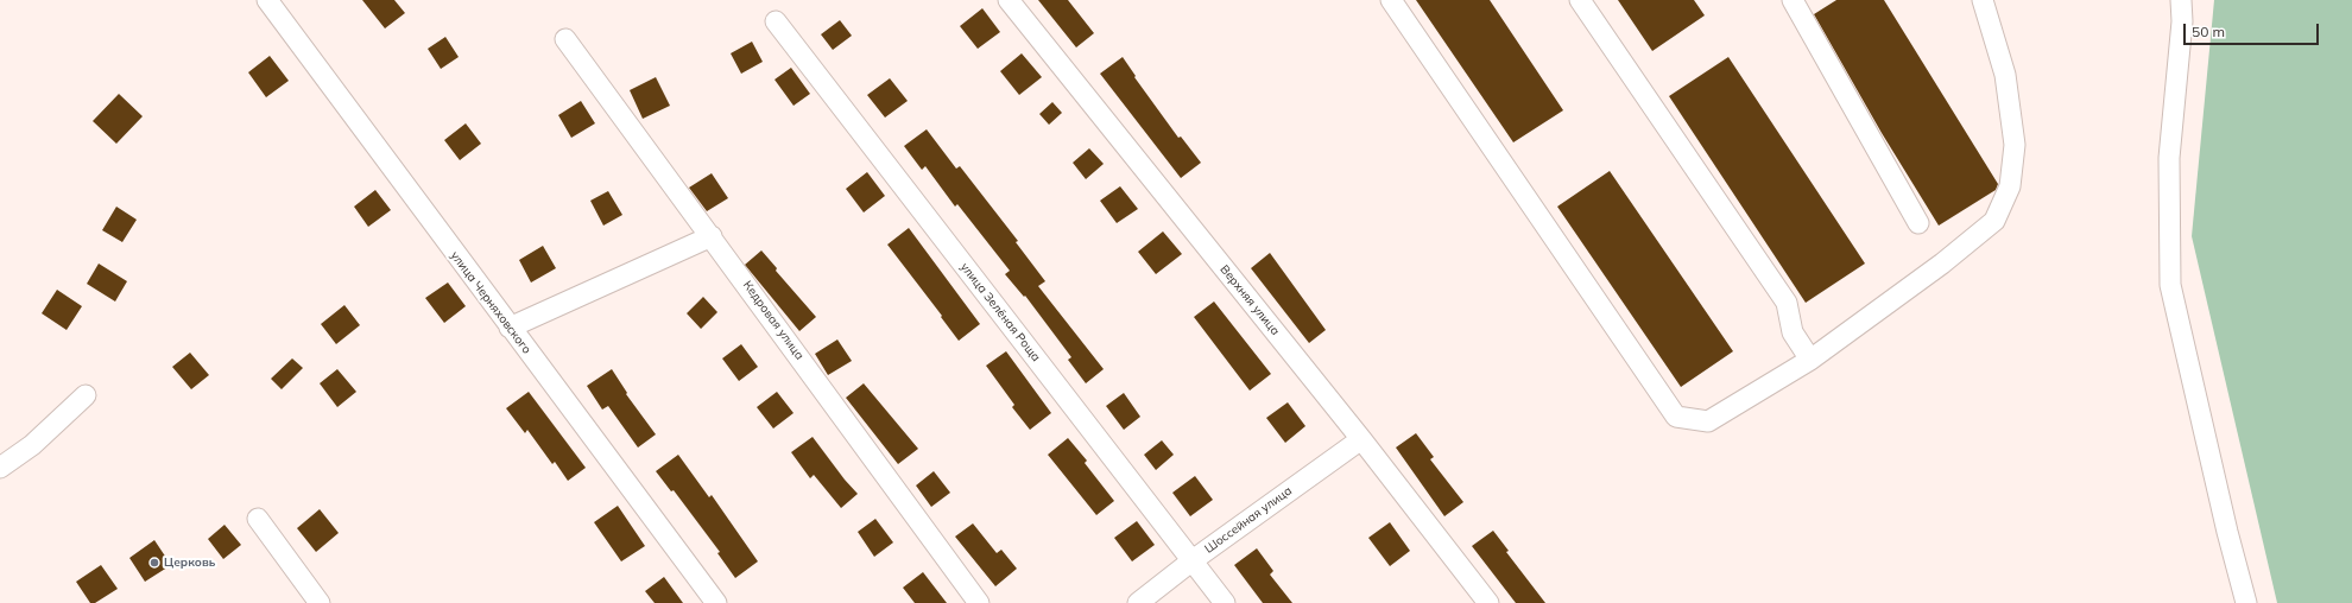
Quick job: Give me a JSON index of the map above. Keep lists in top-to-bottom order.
{
  "streets": {
    "street": [
      "Верхняя улица",
      "улица Черняховского",
      "улица Зелёная Роща",
      "Кедровая улица",
      "Шоссейная улица"
    ]
  },
  "crossings": [
    ["Верхняя улица", "Шоссейная улица"],
    ["улица Зелёная Роща", "Шоссейная улица"]
  ],
  "places": ["Церковь"],
  "scale_bar": "50 m"
}
